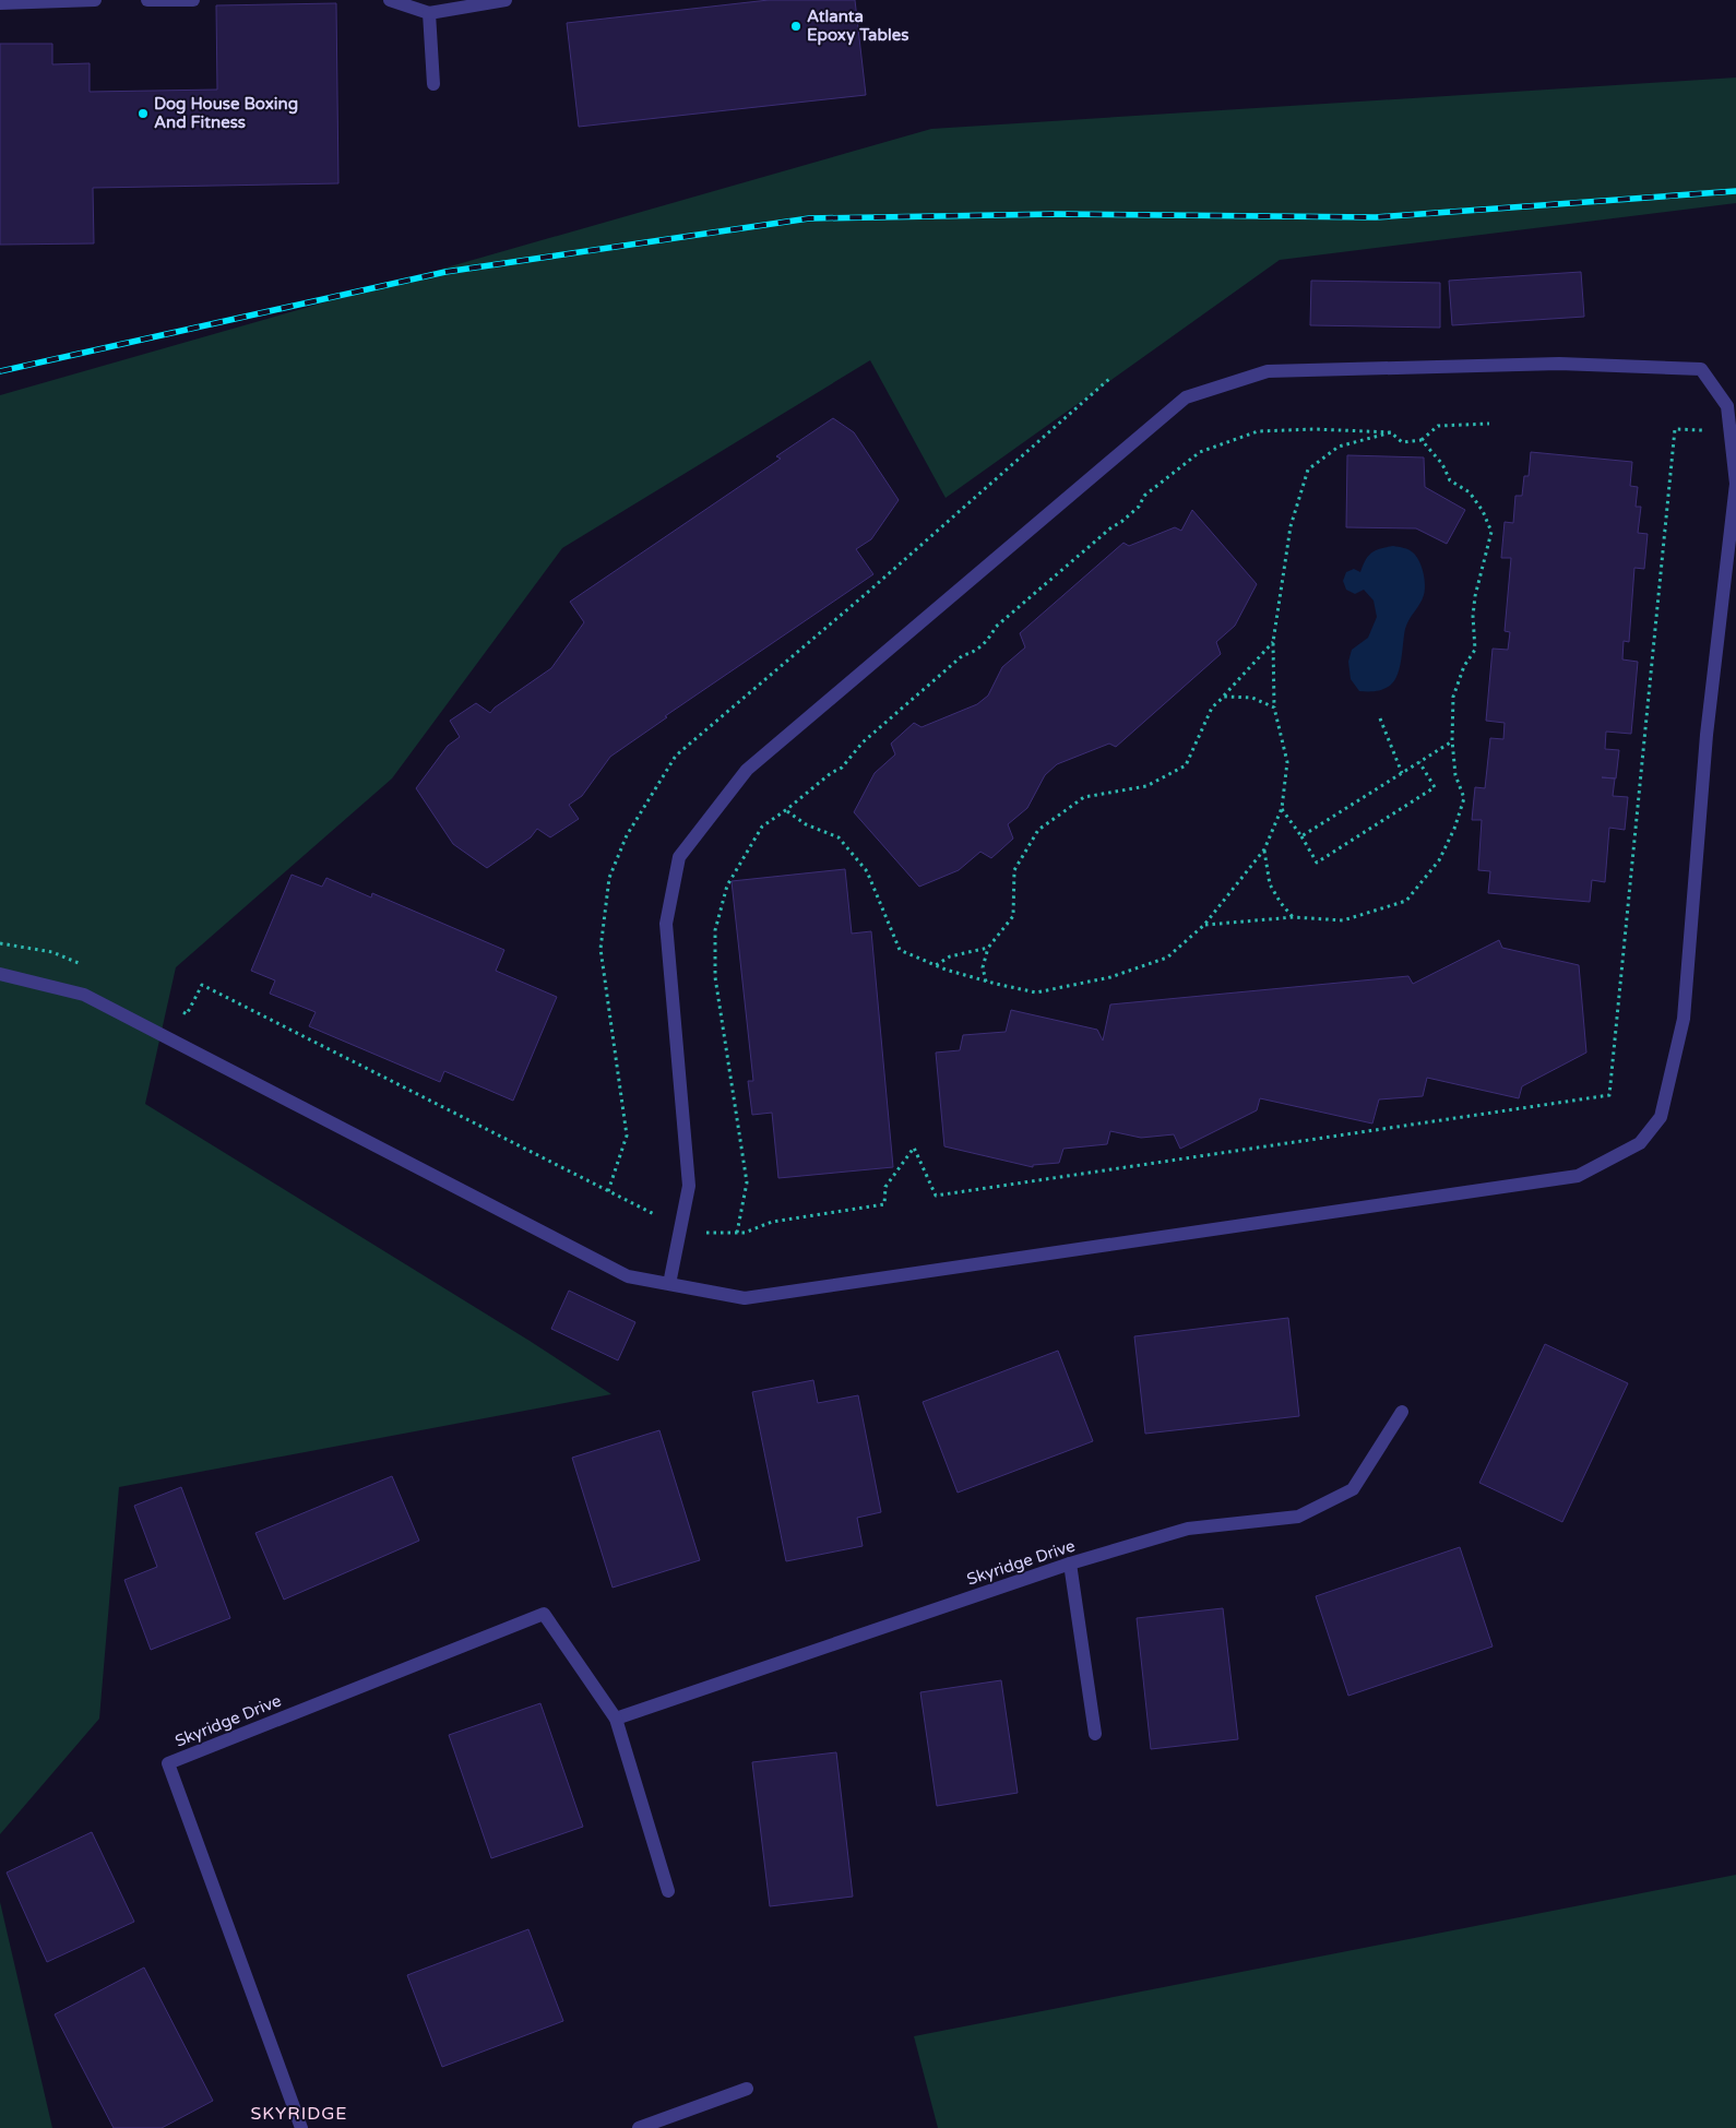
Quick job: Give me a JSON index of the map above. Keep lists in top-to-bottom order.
{
  "streets": {
    "street": ["Skyridge Drive"]
  },
  "districts": ["SKYRIDGE"],
  "places": ["Atlanta Epoxy Tables", "Dog House Boxing And Fitness"]
}
